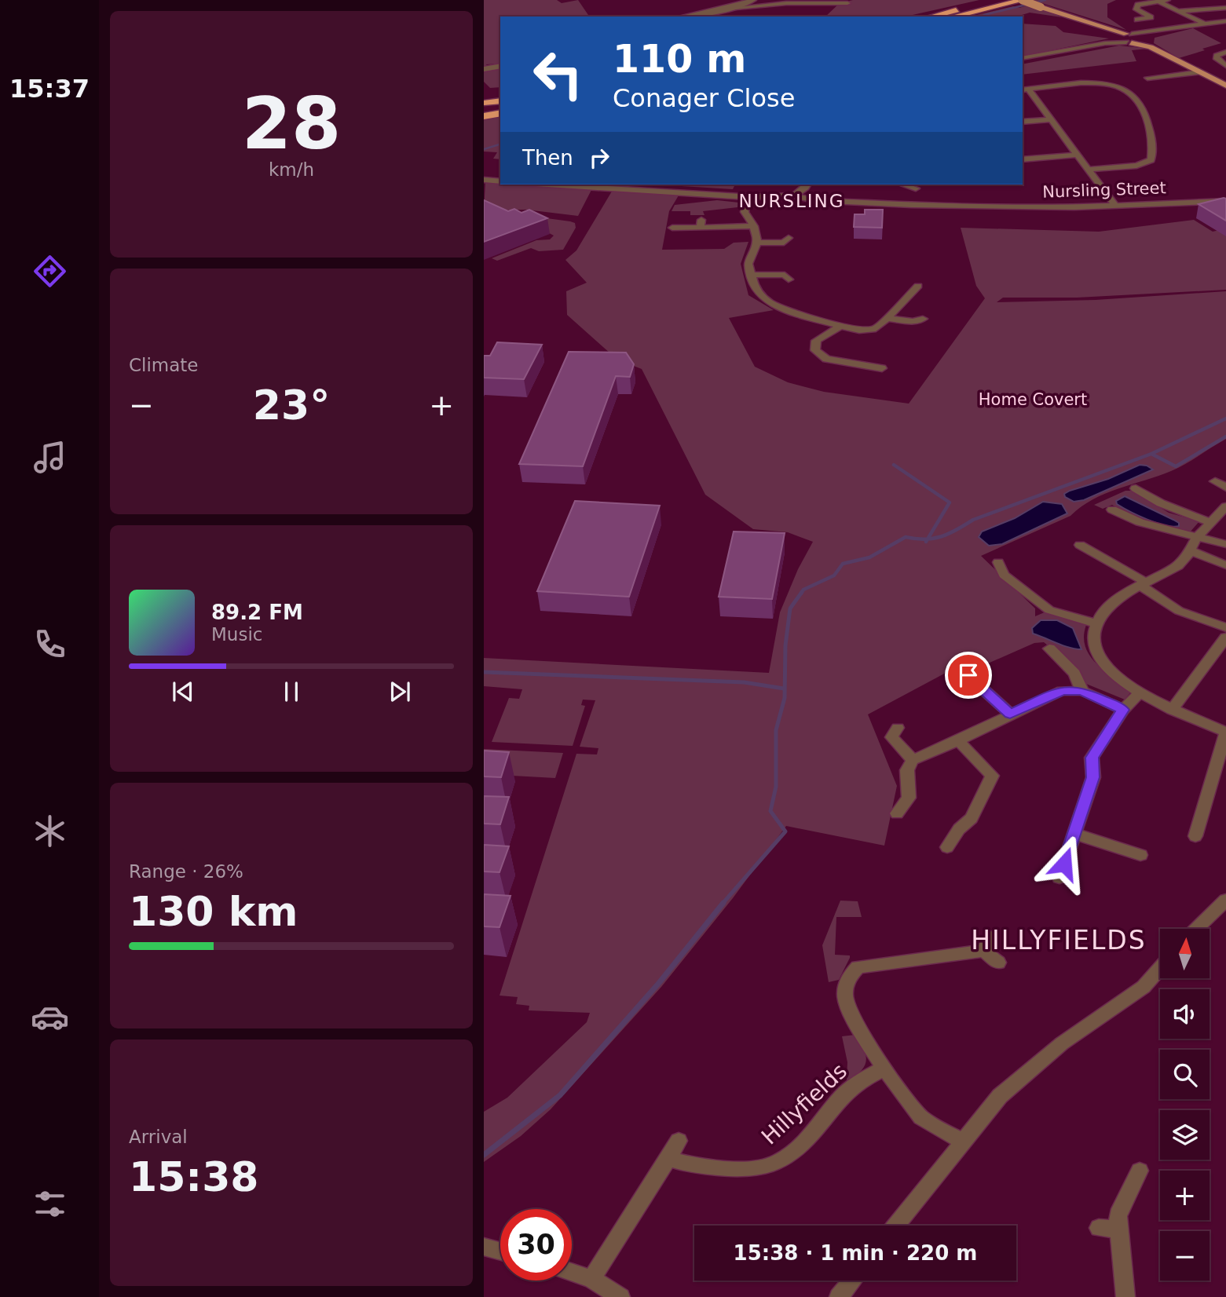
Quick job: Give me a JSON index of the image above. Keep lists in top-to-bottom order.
{
  "streets": {
    "street": ["Nursling Street", "Hillyfields"]
  },
  "districts": ["NURSLING", "HILLYFIELDS"],
  "parks": ["Home Covert"],
  "north": "top",
  "page": {
    "tabs": "15:37",
    "tile": [
      ["28", "km/h"],
      "Climate",
      ["Range · 26%", "130 km"],
      ["Arrival", "15:38"]
    ],
    "turn": ["110 m", "Conager Close"],
    "then": "Then",
    "heat": ["−", "23°", "+"],
    "song": ["89.2 FM", "Music"],
    "map_buttons": ["+", "−"],
    "limit": "30",
    "trip": "15:38 · 1 min · 220 m"
  }
}
